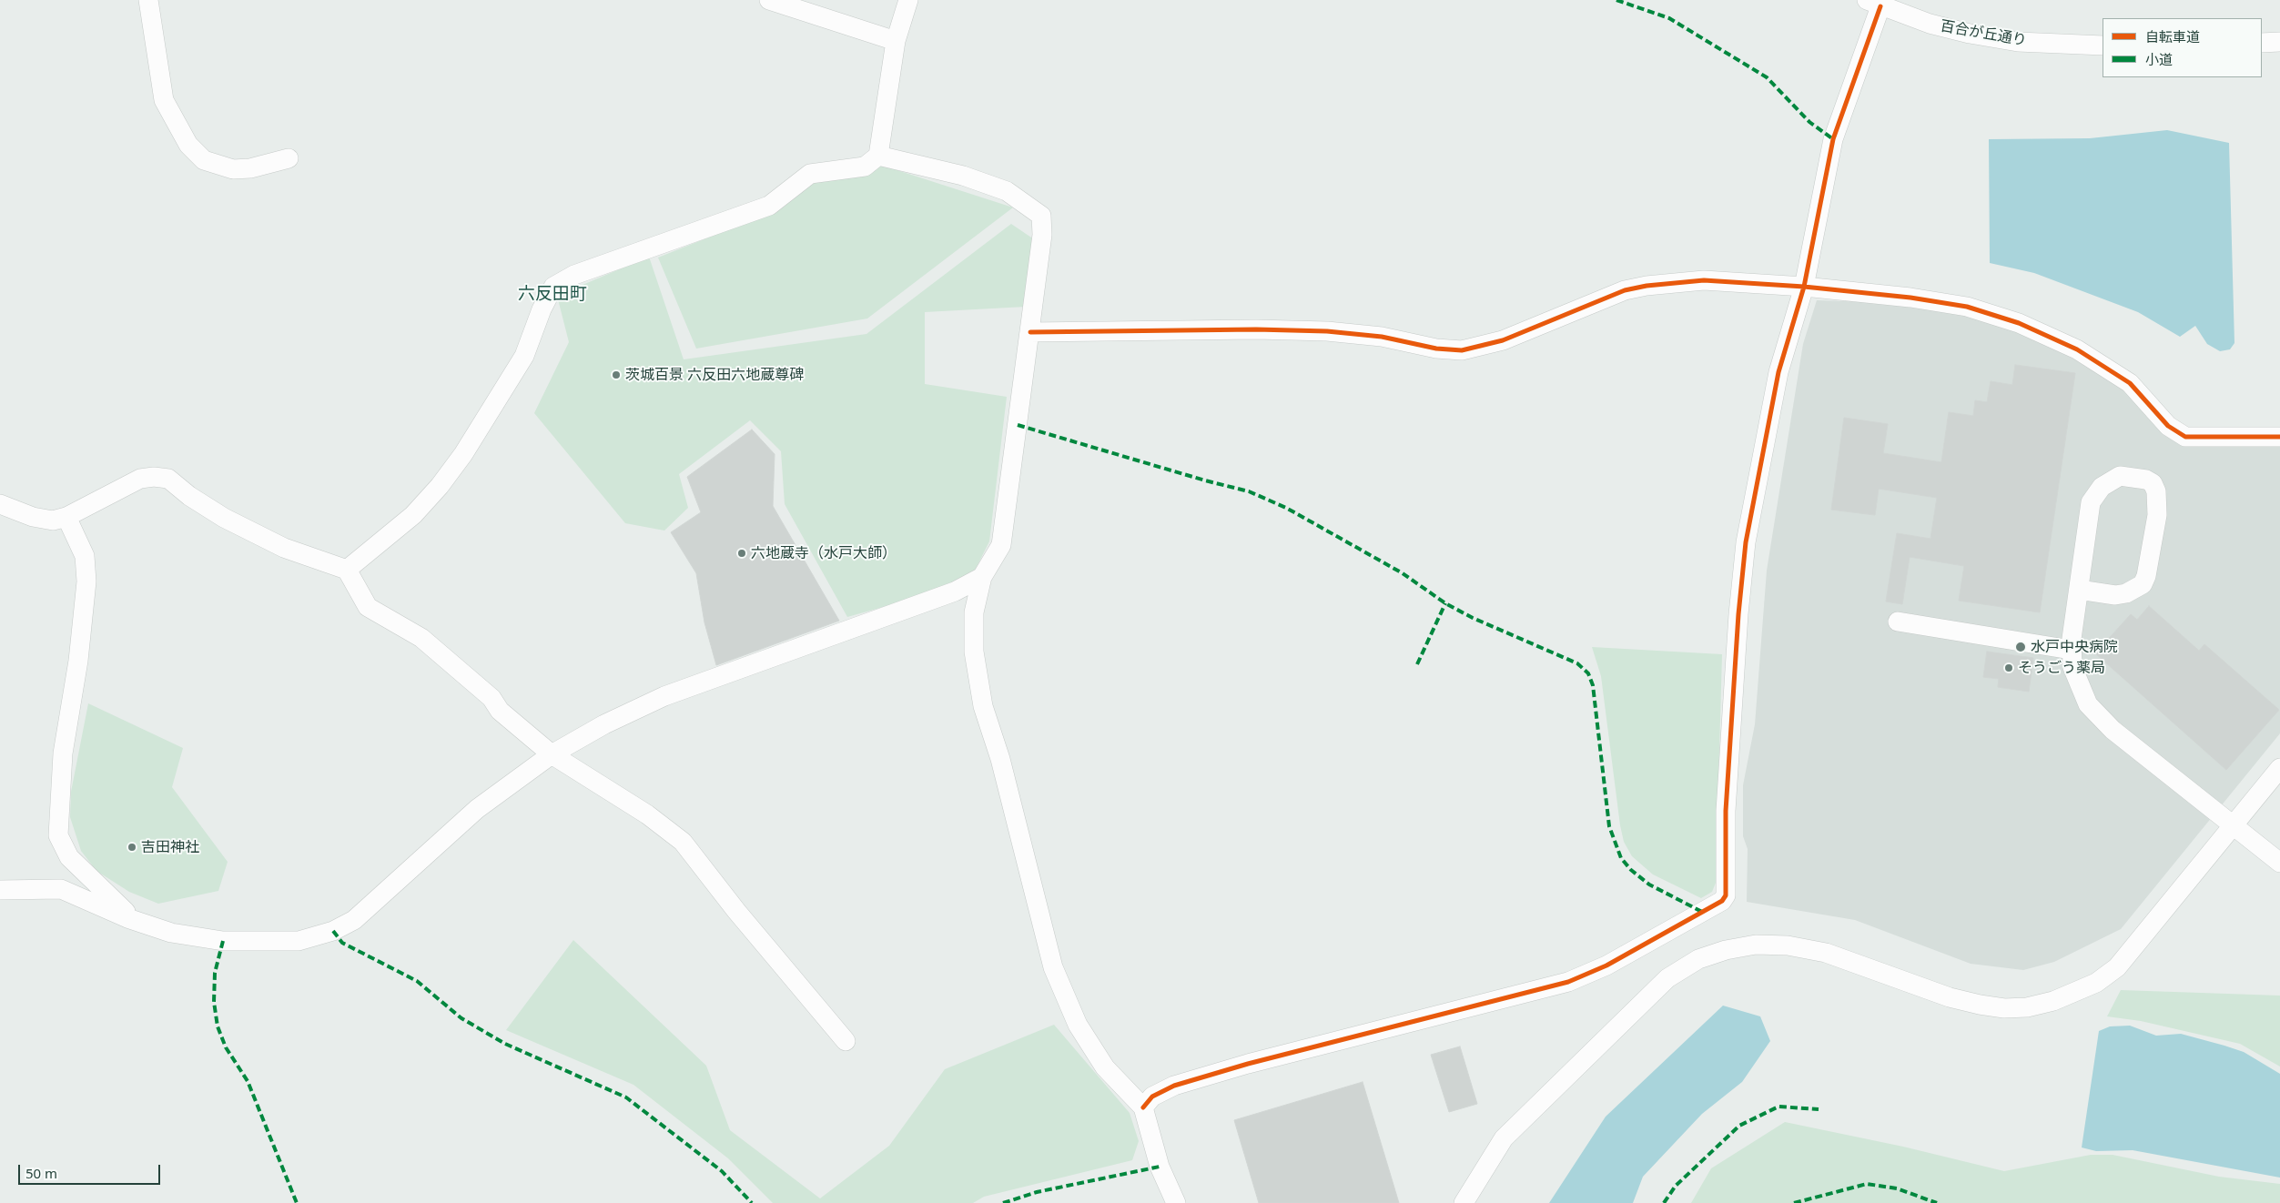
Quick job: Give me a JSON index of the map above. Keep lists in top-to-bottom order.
{
  "streets": {
    "street": ["百合が丘通り"]
  },
  "districts": ["六反田町"],
  "places": [
    "茨城百景 六反田六地蔵尊碑",
    "六地蔵寺（水戸大師）",
    "水戸中央病院",
    "そうごう薬局",
    "吉田神社"
  ],
  "legend": ["自転車道", "小道"],
  "scale_bar": "50 m"
}
